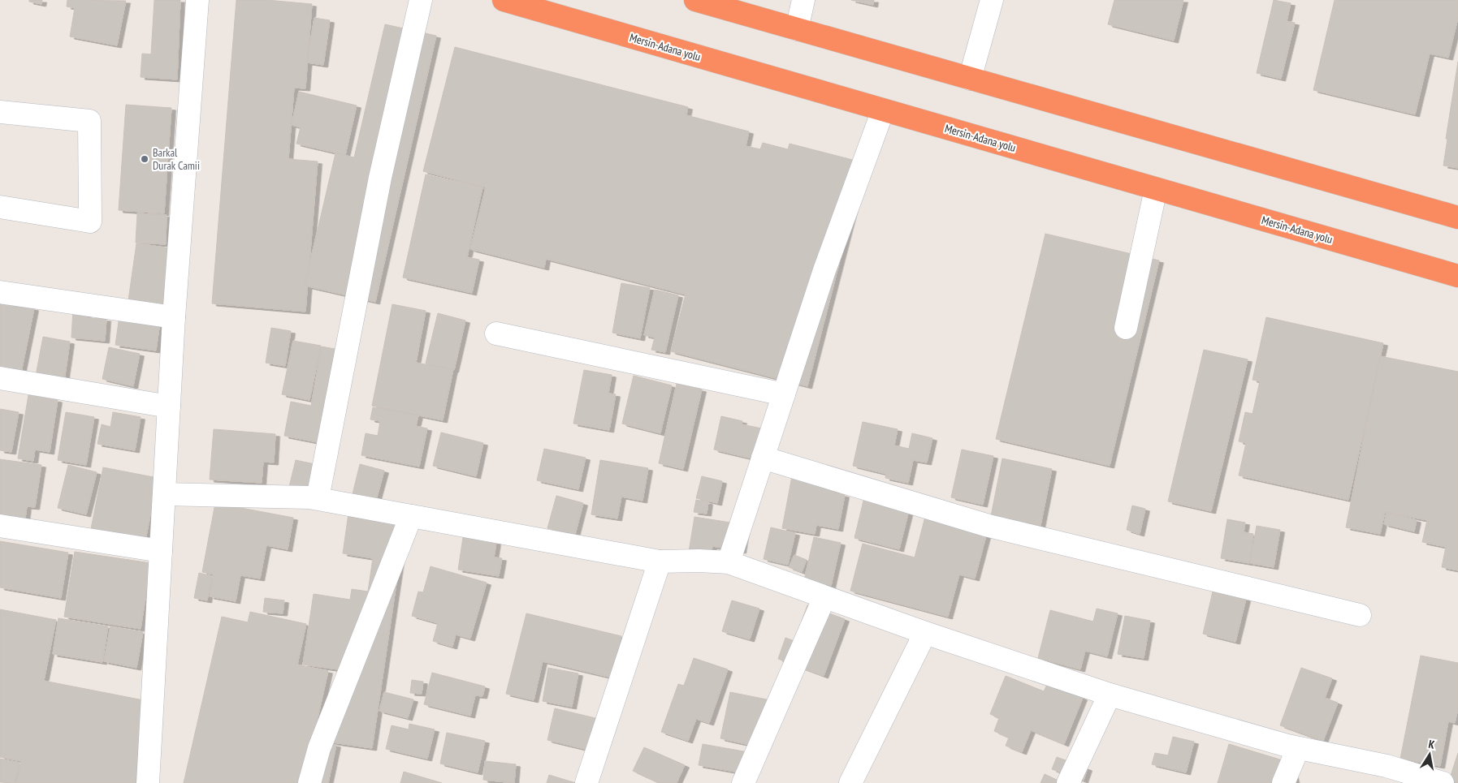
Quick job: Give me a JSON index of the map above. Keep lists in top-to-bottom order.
{
  "streets": {
    "highway": ["Mersin-Adana yolu"]
  },
  "places": ["Barkal Durak Camii"],
  "north": "top"
}
